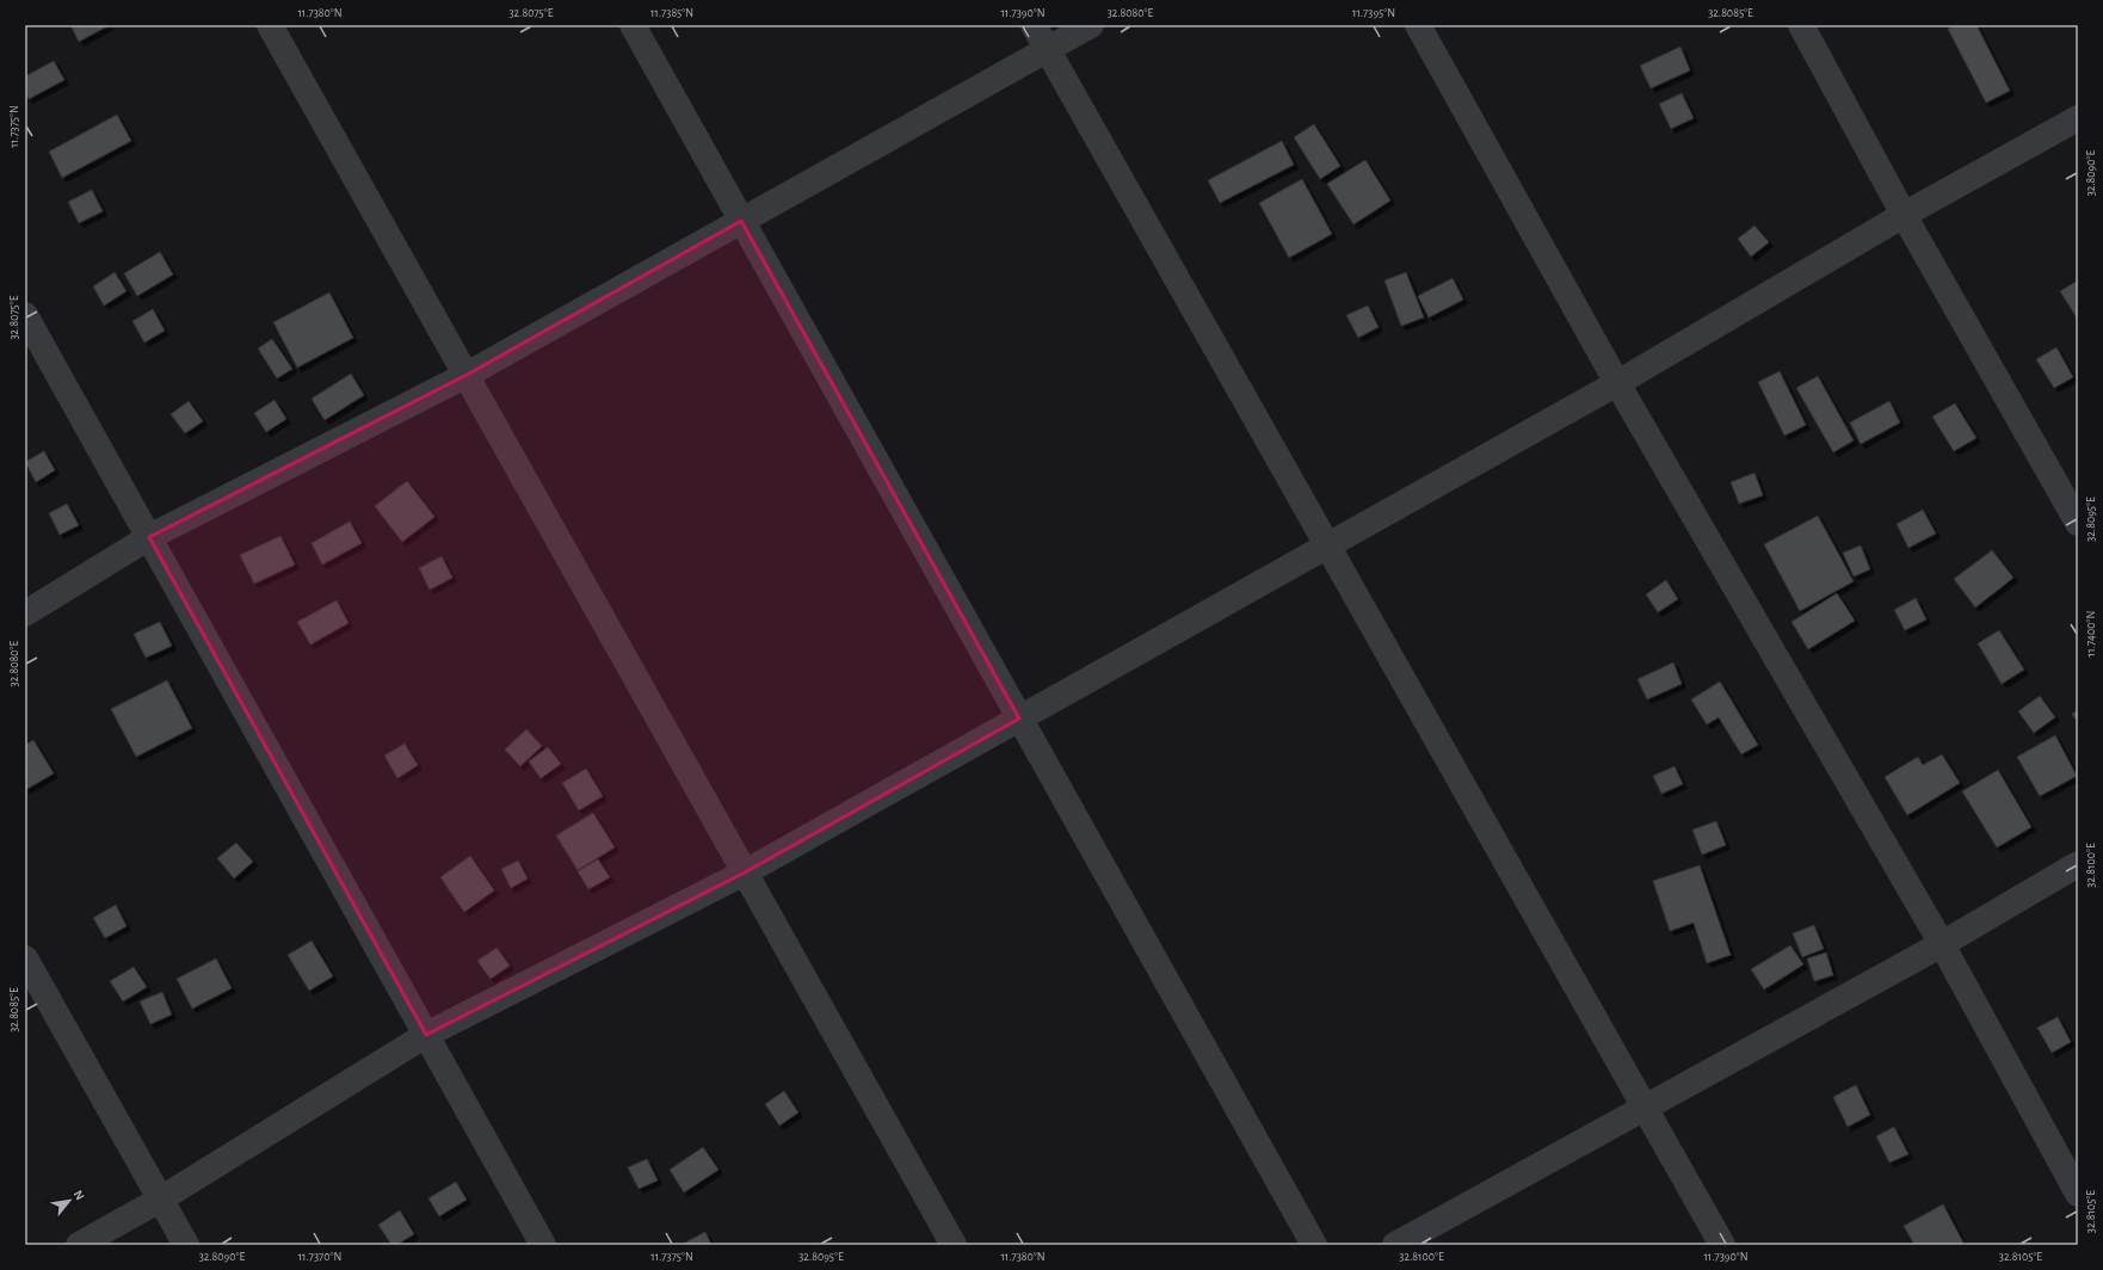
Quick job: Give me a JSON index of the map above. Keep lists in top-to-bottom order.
{
  "north": "top right",
  "coordinates": [
    "11.7380°N",
    "32.8075°E",
    "11.7385°N",
    "11.7390°N",
    "32.8080°E",
    "11.7395°N",
    "32.8085°E",
    "11.7375°N",
    "32.8090°E",
    "32.8095°E",
    "11.7400°N",
    "32.8100°E",
    "32.8105°E",
    "11.7370°N"
  ]
}
